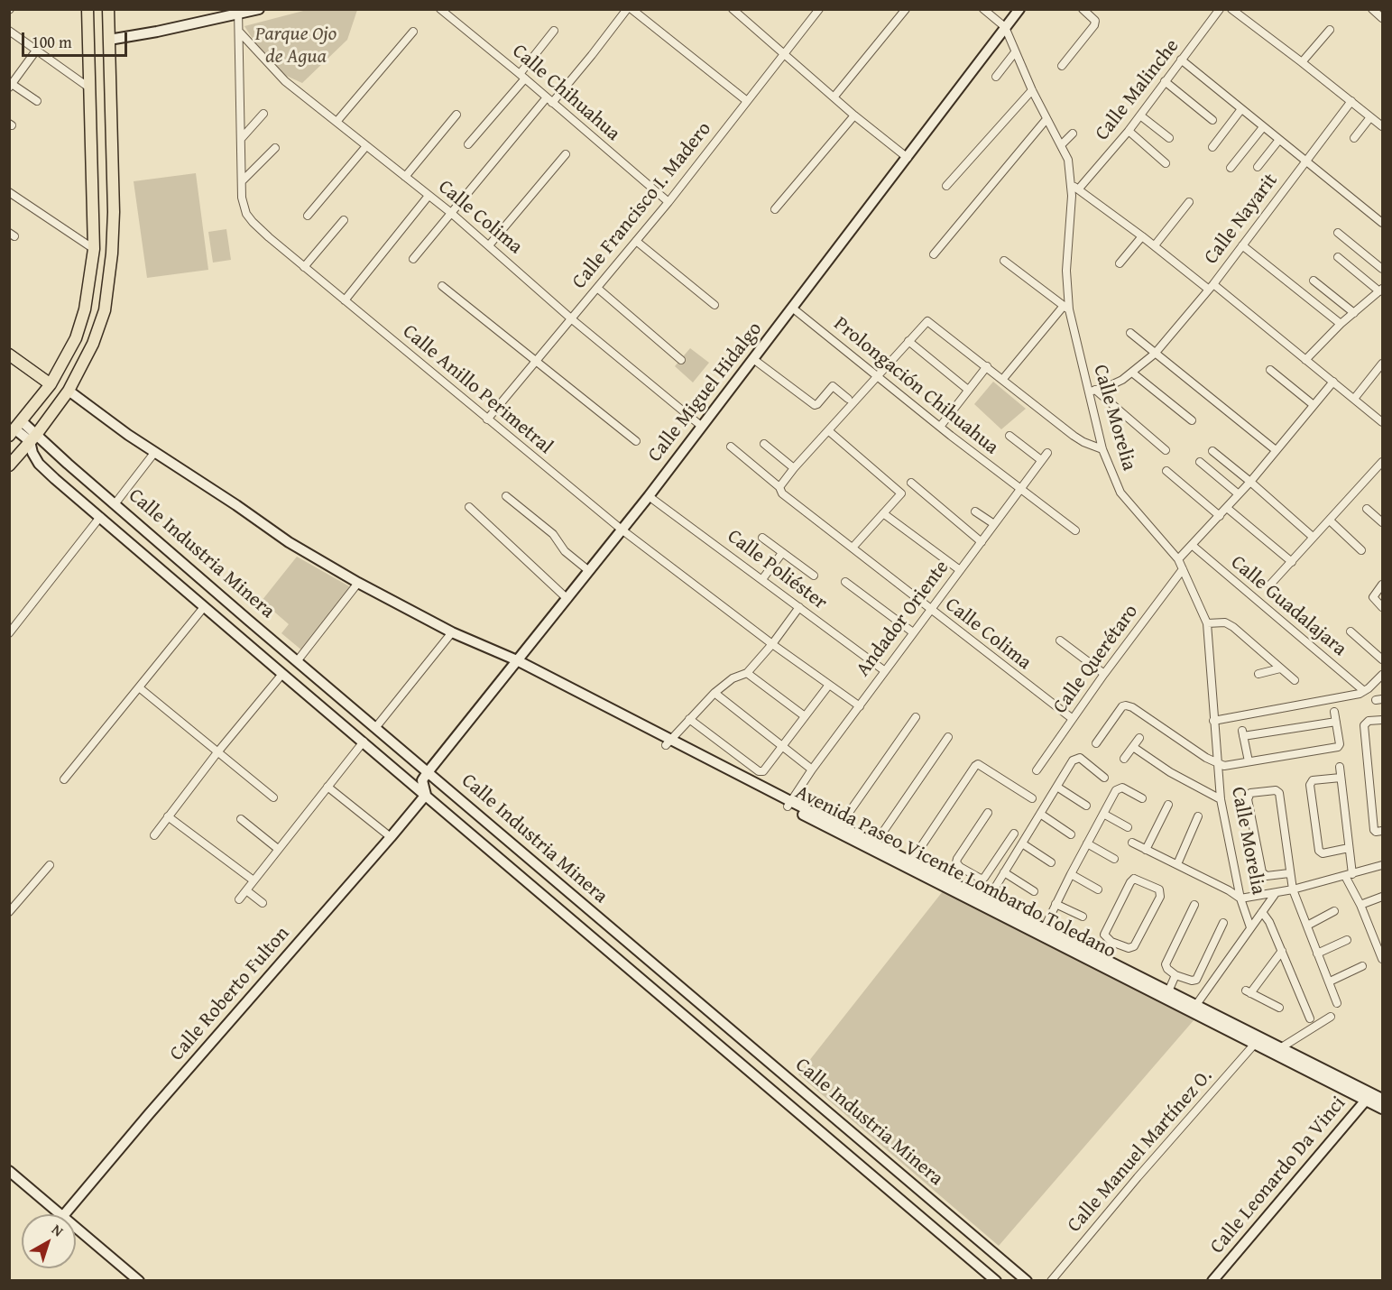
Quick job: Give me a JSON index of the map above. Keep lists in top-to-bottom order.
{
  "streets": {
    "main road": [
      "Calle Miguel Hidalgo",
      "Calle Industria Minera",
      "Avenida Paseo Vicente Lombardo Toledano",
      "Calle Roberto Fulton",
      "Calle Leonardo Da Vinci"
    ],
    "street": [
      "Calle Malinche",
      "Calle Chihuahua",
      "Calle Francisco I. Madero",
      "Calle Colima",
      "Calle Nayarit",
      "Prolongación Chihuahua",
      "Calle Anillo Perimetral",
      "Calle Morelia",
      "Calle Poliéster",
      "Calle Guadalajara",
      "Andador Oriente",
      "Calle Querétaro",
      "Calle Manuel Martínez O."
    ]
  },
  "crossings": [
    ["Calle Chihuahua", "Calle Francisco I. Madero"],
    ["Calle Francisco I. Madero", "Calle Colima"],
    ["Calle Francisco I. Madero", "Calle Anillo Perimetral"],
    ["Calle Colima", "Calle Anillo Perimetral"],
    ["Calle Colima", "Calle Miguel Hidalgo"],
    ["Calle Colima", "Andador Oriente"],
    ["Calle Colima", "Calle Querétaro"],
    ["Calle Nayarit", "Calle Morelia"],
    ["Prolongación Chihuahua", "Calle Miguel Hidalgo"],
    ["Prolongación Chihuahua", "Andador Oriente"],
    ["Calle Anillo Perimetral", "Calle Miguel Hidalgo"],
    ["Calle Anillo Perimetral", "Andador Oriente"],
    ["Calle Miguel Hidalgo", "Calle Morelia"],
    ["Calle Miguel Hidalgo", "Calle Industria Minera"],
    ["Calle Miguel Hidalgo", "Calle Poliéster"],
    ["Calle Miguel Hidalgo", "Avenida Paseo Vicente Lombardo Toledano"],
    ["Calle Morelia", "Calle Querétaro"],
    ["Calle Industria Minera", "Calle Roberto Fulton"],
    ["Calle Poliéster", "Andador Oriente"],
    ["Andador Oriente", "Avenida Paseo Vicente Lombardo Toledano"],
    ["Avenida Paseo Vicente Lombardo Toledano", "Calle Manuel Martínez O."],
    ["Avenida Paseo Vicente Lombardo Toledano", "Calle Leonardo Da Vinci"]
  ],
  "parks": ["Parque Ojo de Agua"],
  "scale_bar": "100 m",
  "north": "top right"
}
